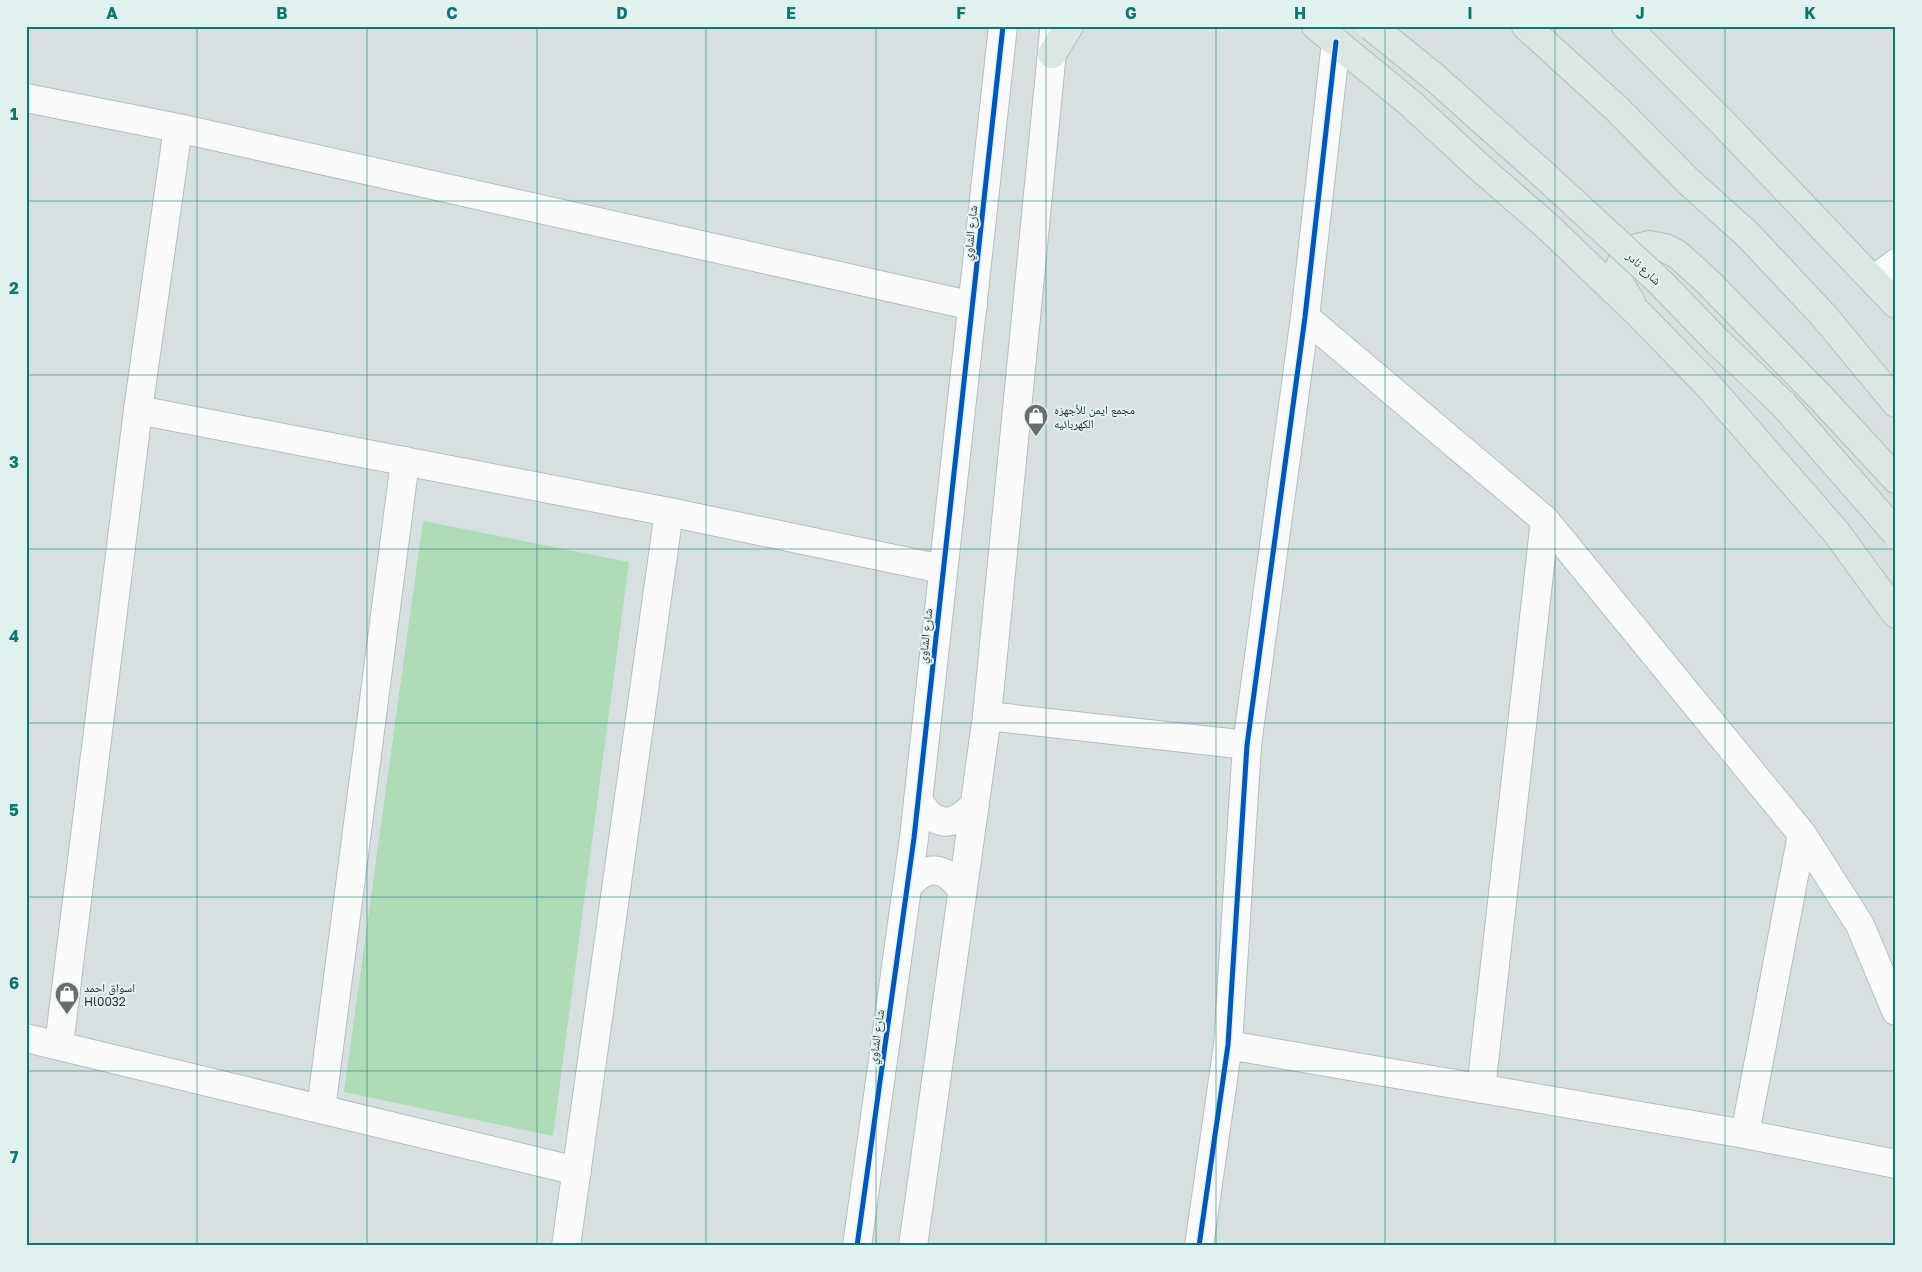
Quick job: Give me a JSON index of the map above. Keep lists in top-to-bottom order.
{
  "streets": {
    "main road": ["شارع نادر"],
    "street": ["شارع الشاوي"]
  },
  "places": {
    "shop": ["مجمع ايمن للأجهزه الكهربائيه", "اسواق احمد Hl0032"]
  },
  "grid": {
    "columns": [
      "A",
      "B",
      "C",
      "D",
      "E",
      "F",
      "G",
      "H",
      "I",
      "J",
      "K"
    ],
    "rows": [
      "1",
      "2",
      "3",
      "4",
      "5",
      "6",
      "7"
    ]
  }
}
